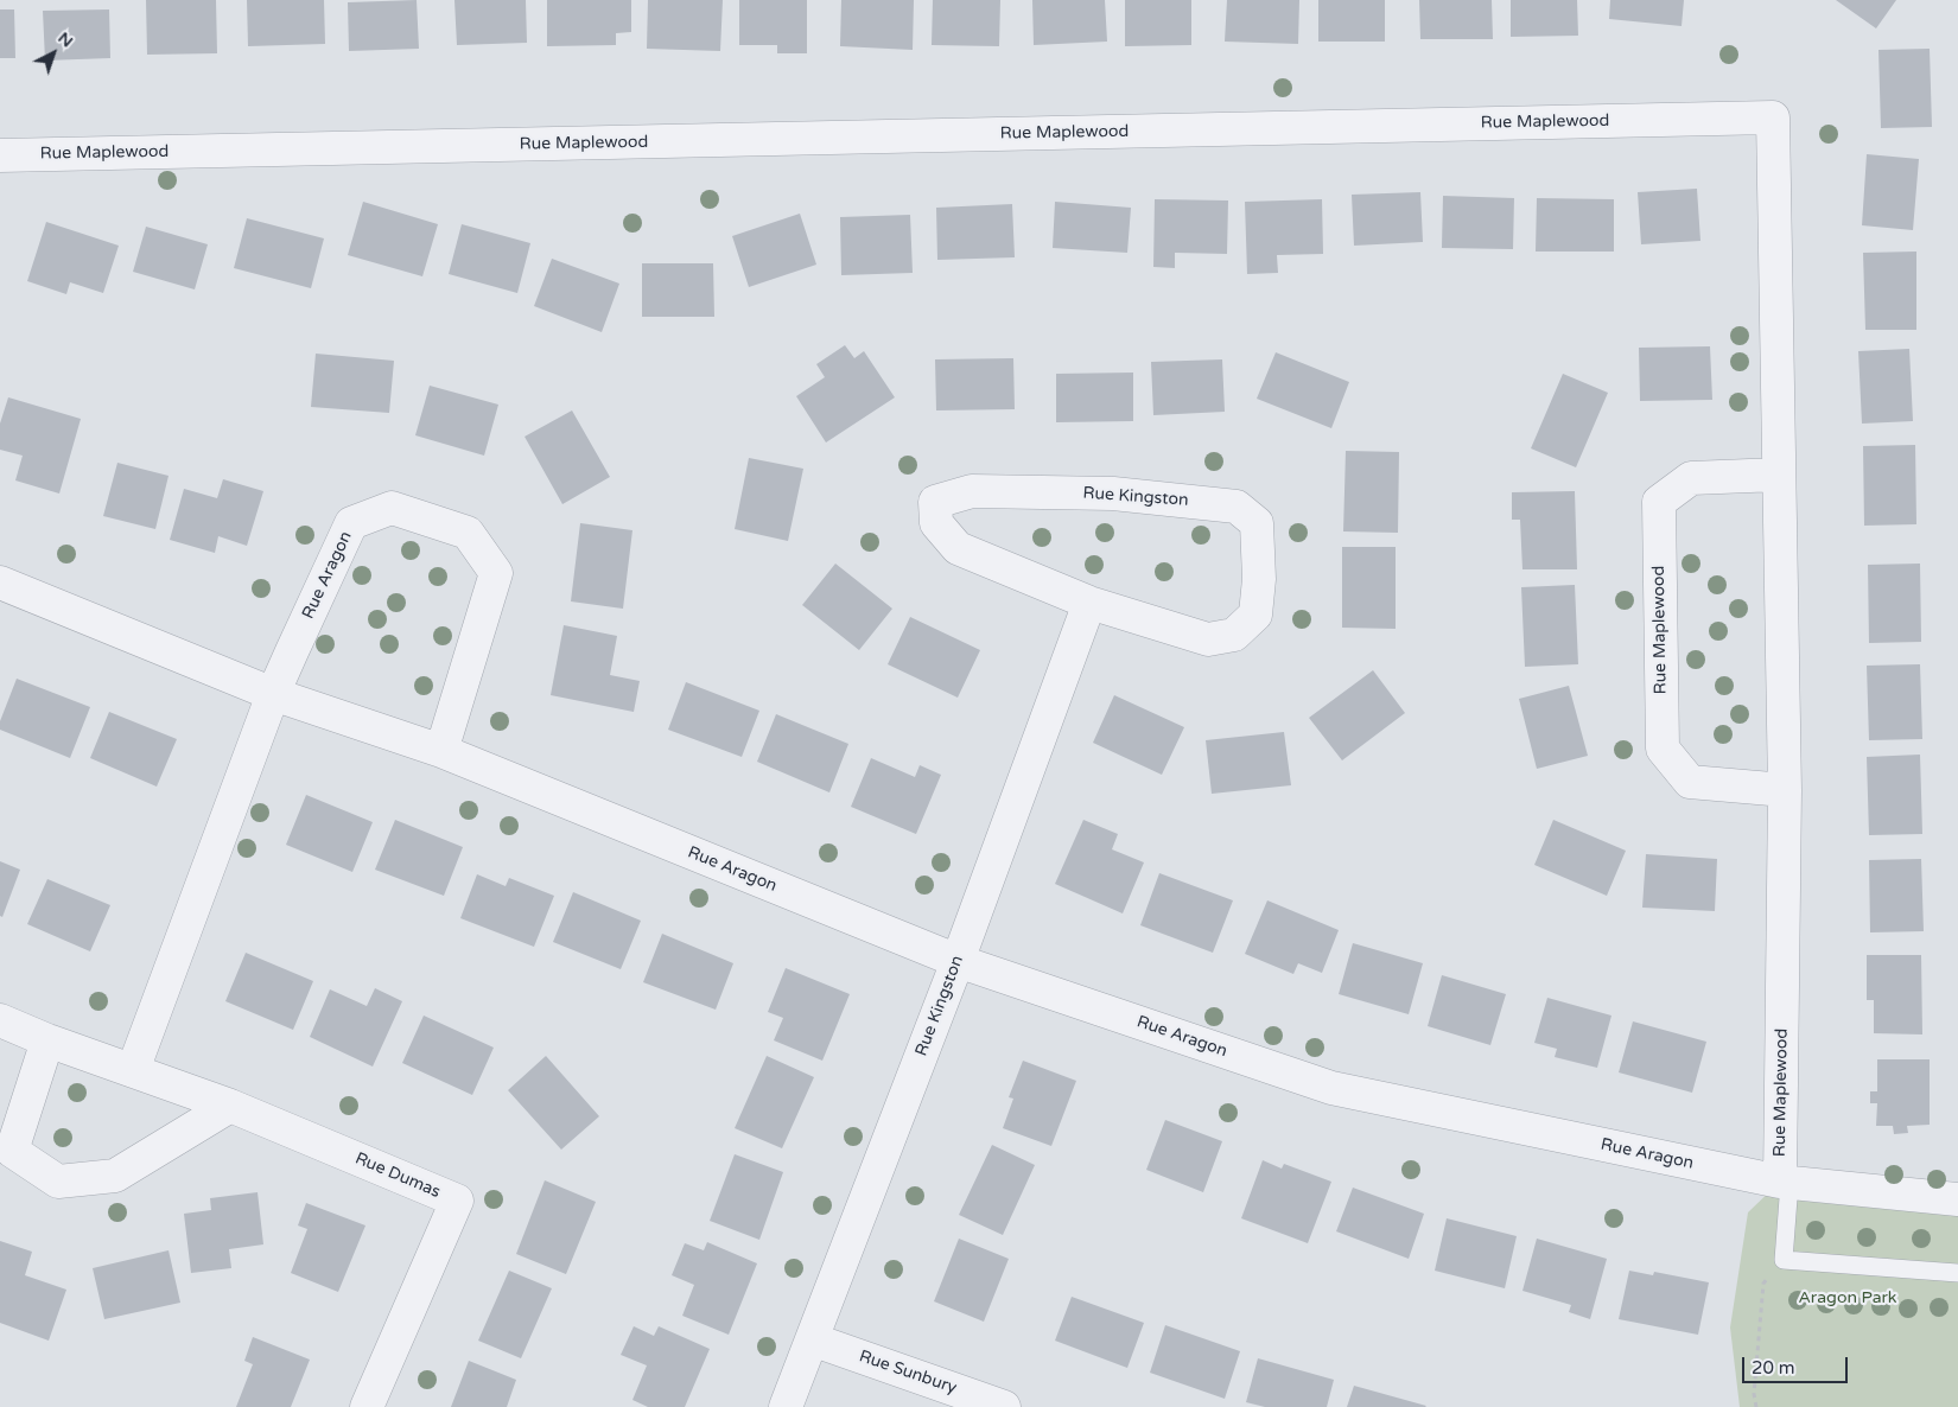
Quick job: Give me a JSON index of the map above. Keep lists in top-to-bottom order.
{
  "streets": {
    "street": [
      "Rue Maplewood",
      "Rue Kingston",
      "Rue Aragon",
      "Rue Dumas",
      "Rue Sunbury"
    ]
  },
  "crossings": [
    ["Rue Maplewood", "Rue Aragon"],
    ["Rue Kingston", "Rue Aragon"],
    ["Rue Kingston", "Rue Sunbury"]
  ],
  "parks": ["Aragon Park"],
  "scale_bar": "20 m",
  "north": "top right"
}
